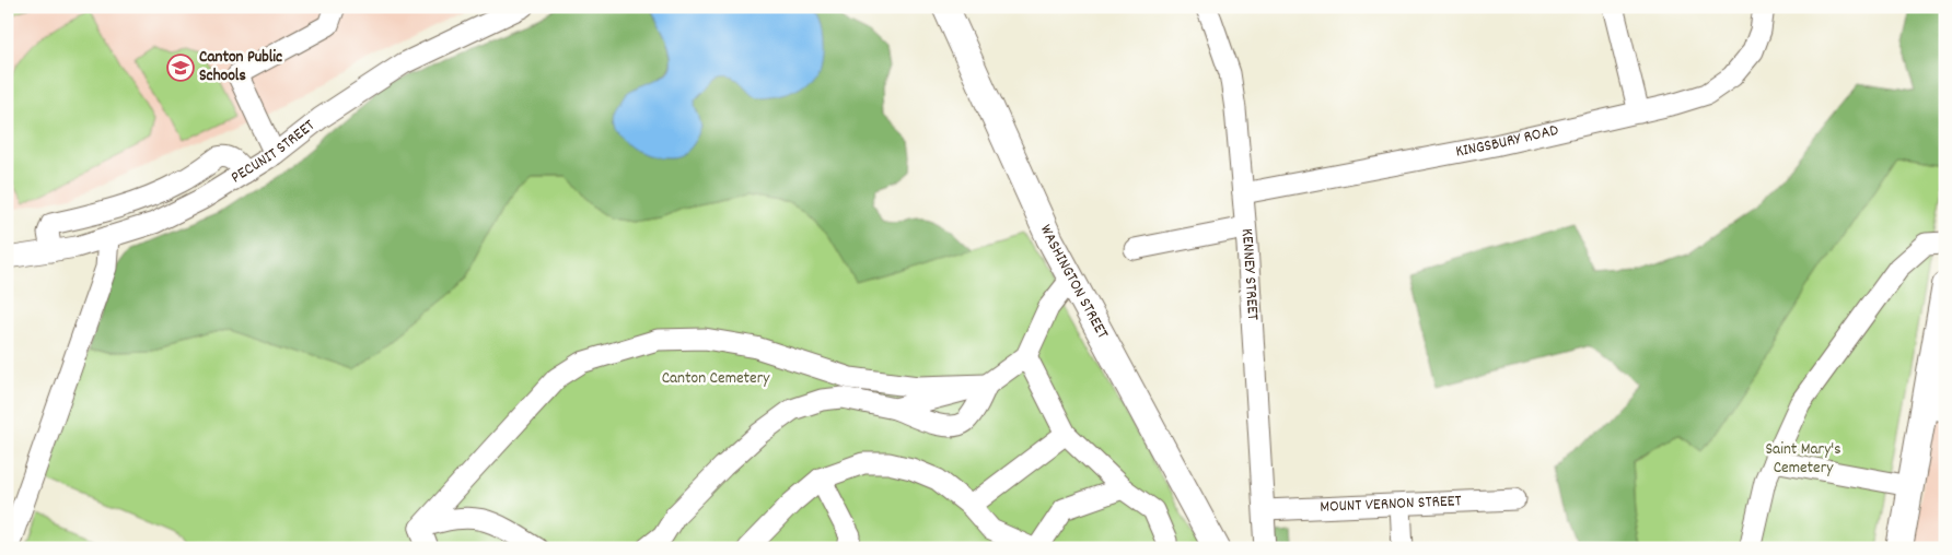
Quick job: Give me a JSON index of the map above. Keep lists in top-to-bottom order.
{
  "streets": {
    "main road": ["WASHINGTON STREET"],
    "street": [
      "KINGSBURY ROAD",
      "PECUNIT STREET",
      "KENNEY STREET",
      "MOUNT VERNON STREET"
    ]
  },
  "crossings": [
    ["KINGSBURY ROAD", "KENNEY STREET"],
    ["KENNEY STREET", "MOUNT VERNON STREET"]
  ],
  "parks": ["Canton Cemetery", "Saint Mary's Cemetery"],
  "places": {
    "school or university": ["Canton Public Schools"]
  }
}
